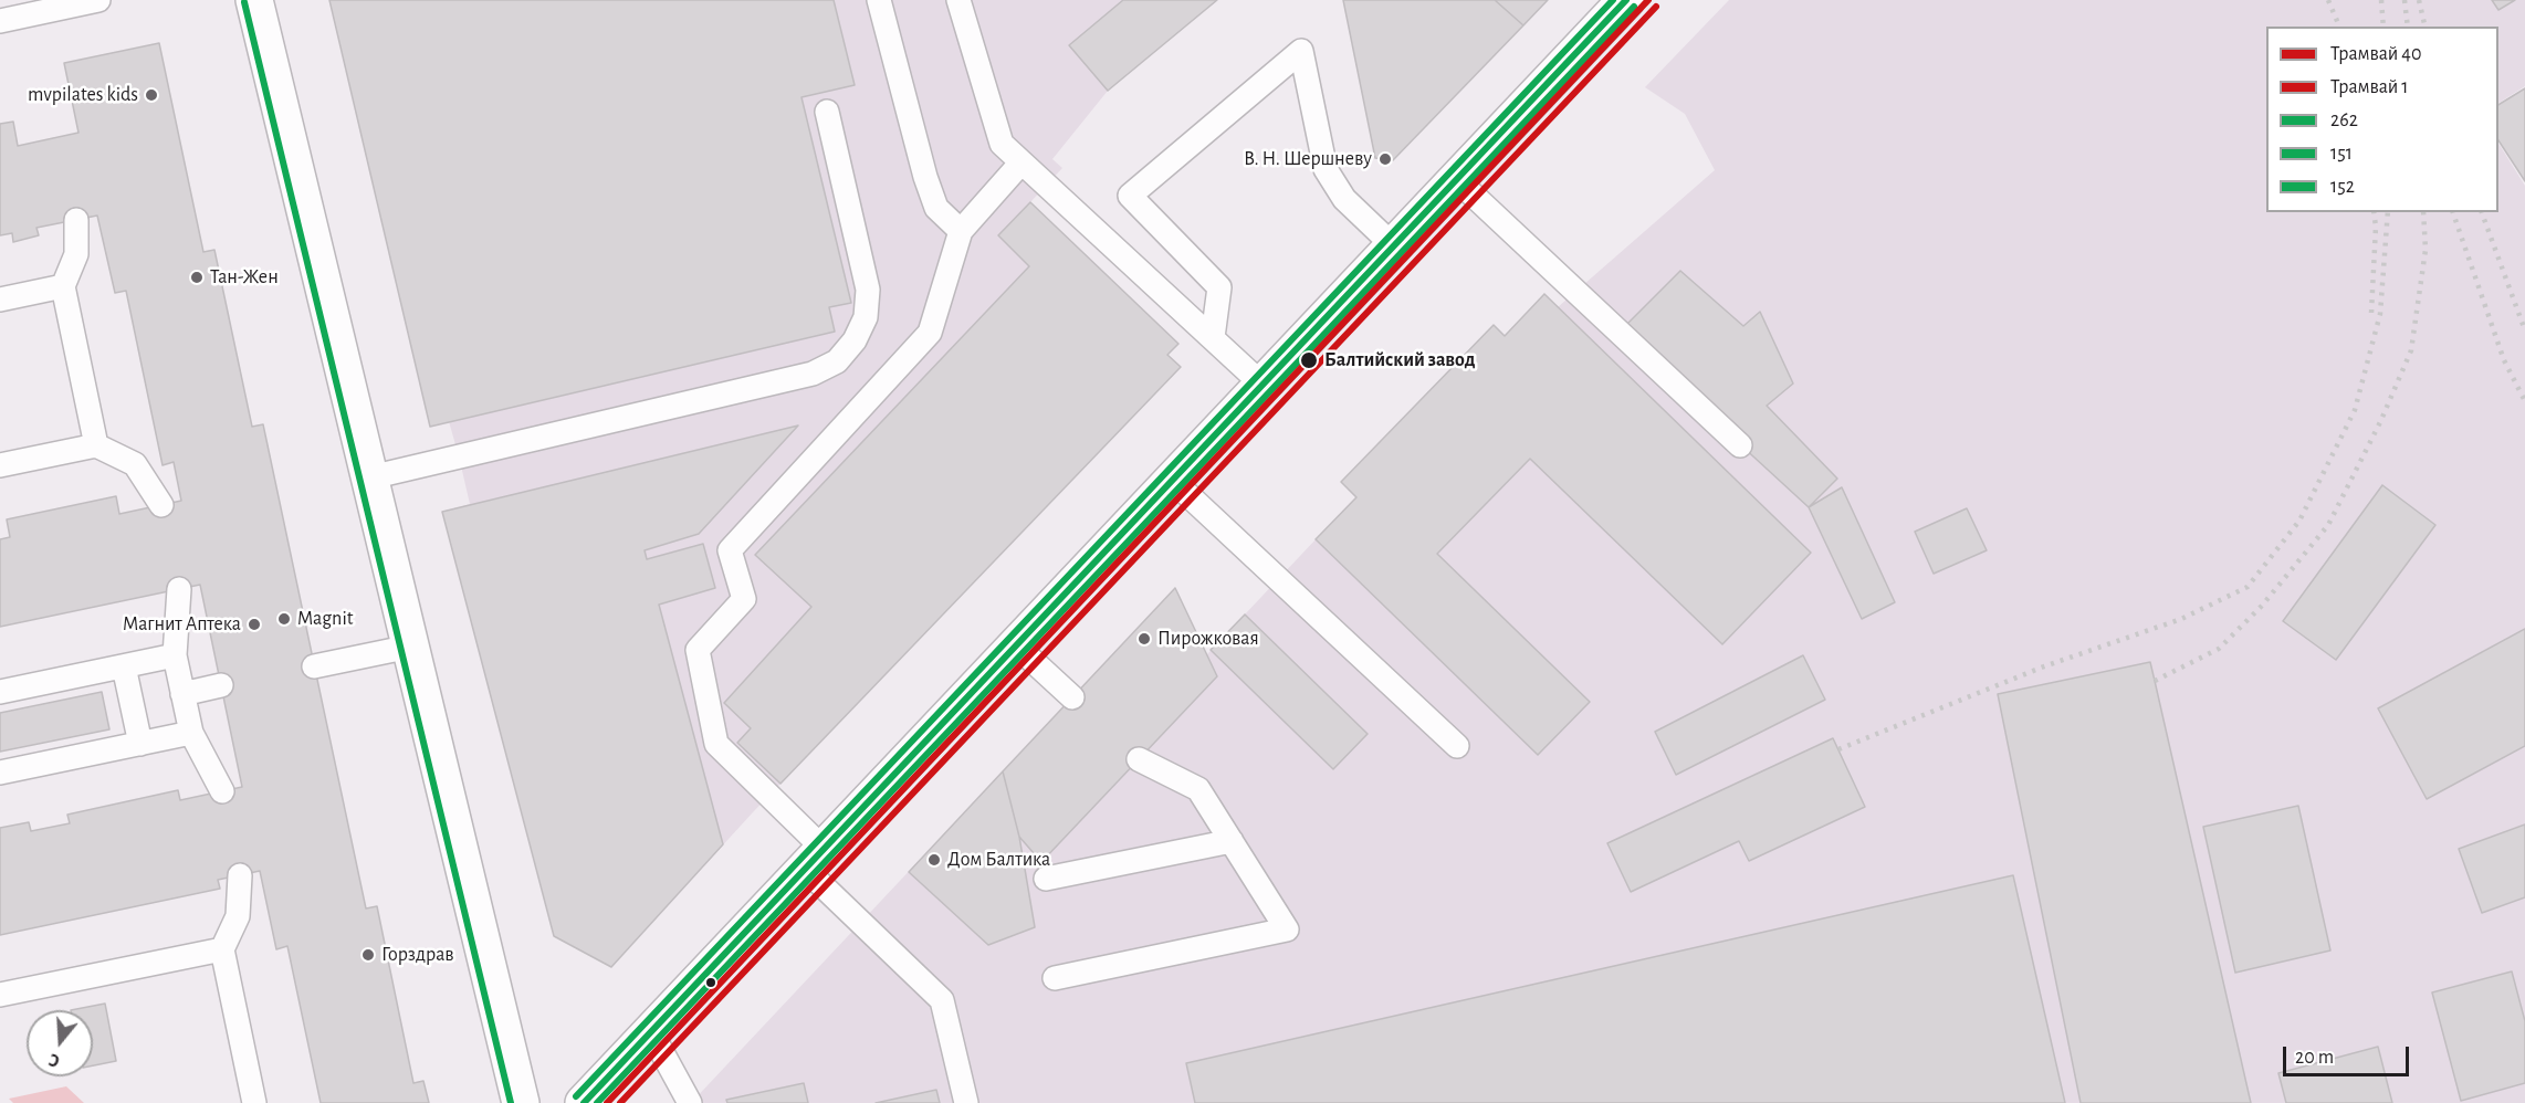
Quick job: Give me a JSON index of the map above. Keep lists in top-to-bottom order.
{
  "places": [
    "mvpilates kids",
    "В. Н. Шершневу",
    "Тан-Жен",
    "Балтийский завод",
    "Magnit",
    "Магнит Аптека",
    "Пирожковая",
    "Дом Балтика",
    "Горздрав"
  ],
  "lines": [
    "tram line 40",
    "transit line 262",
    "transit line 152",
    "transit line 151",
    "tram line 1"
  ],
  "legend": [
    "Трамвай 40",
    "Трамвай 1",
    "262",
    "151",
    "152"
  ],
  "scale_bar": "20 m",
  "north": "bottom"
}
